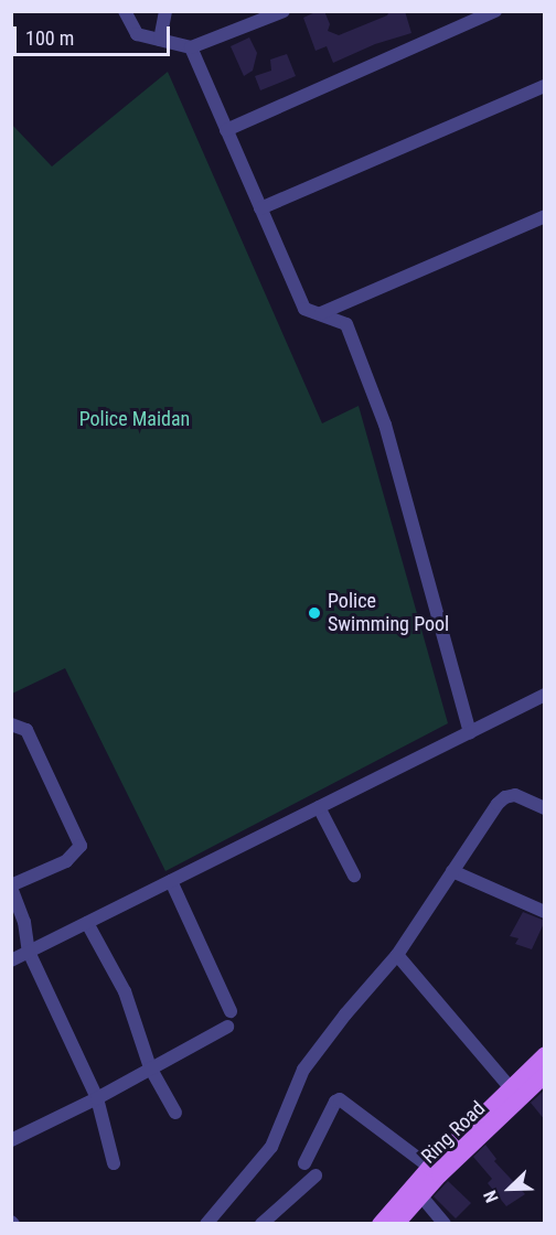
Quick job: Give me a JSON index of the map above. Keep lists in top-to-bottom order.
{
  "streets": {
    "main road": ["Ring Road"]
  },
  "parks": ["Police Maidan"],
  "places": ["Police Swimming Pool"],
  "scale_bar": "100 m",
  "north": "bottom left"
}
